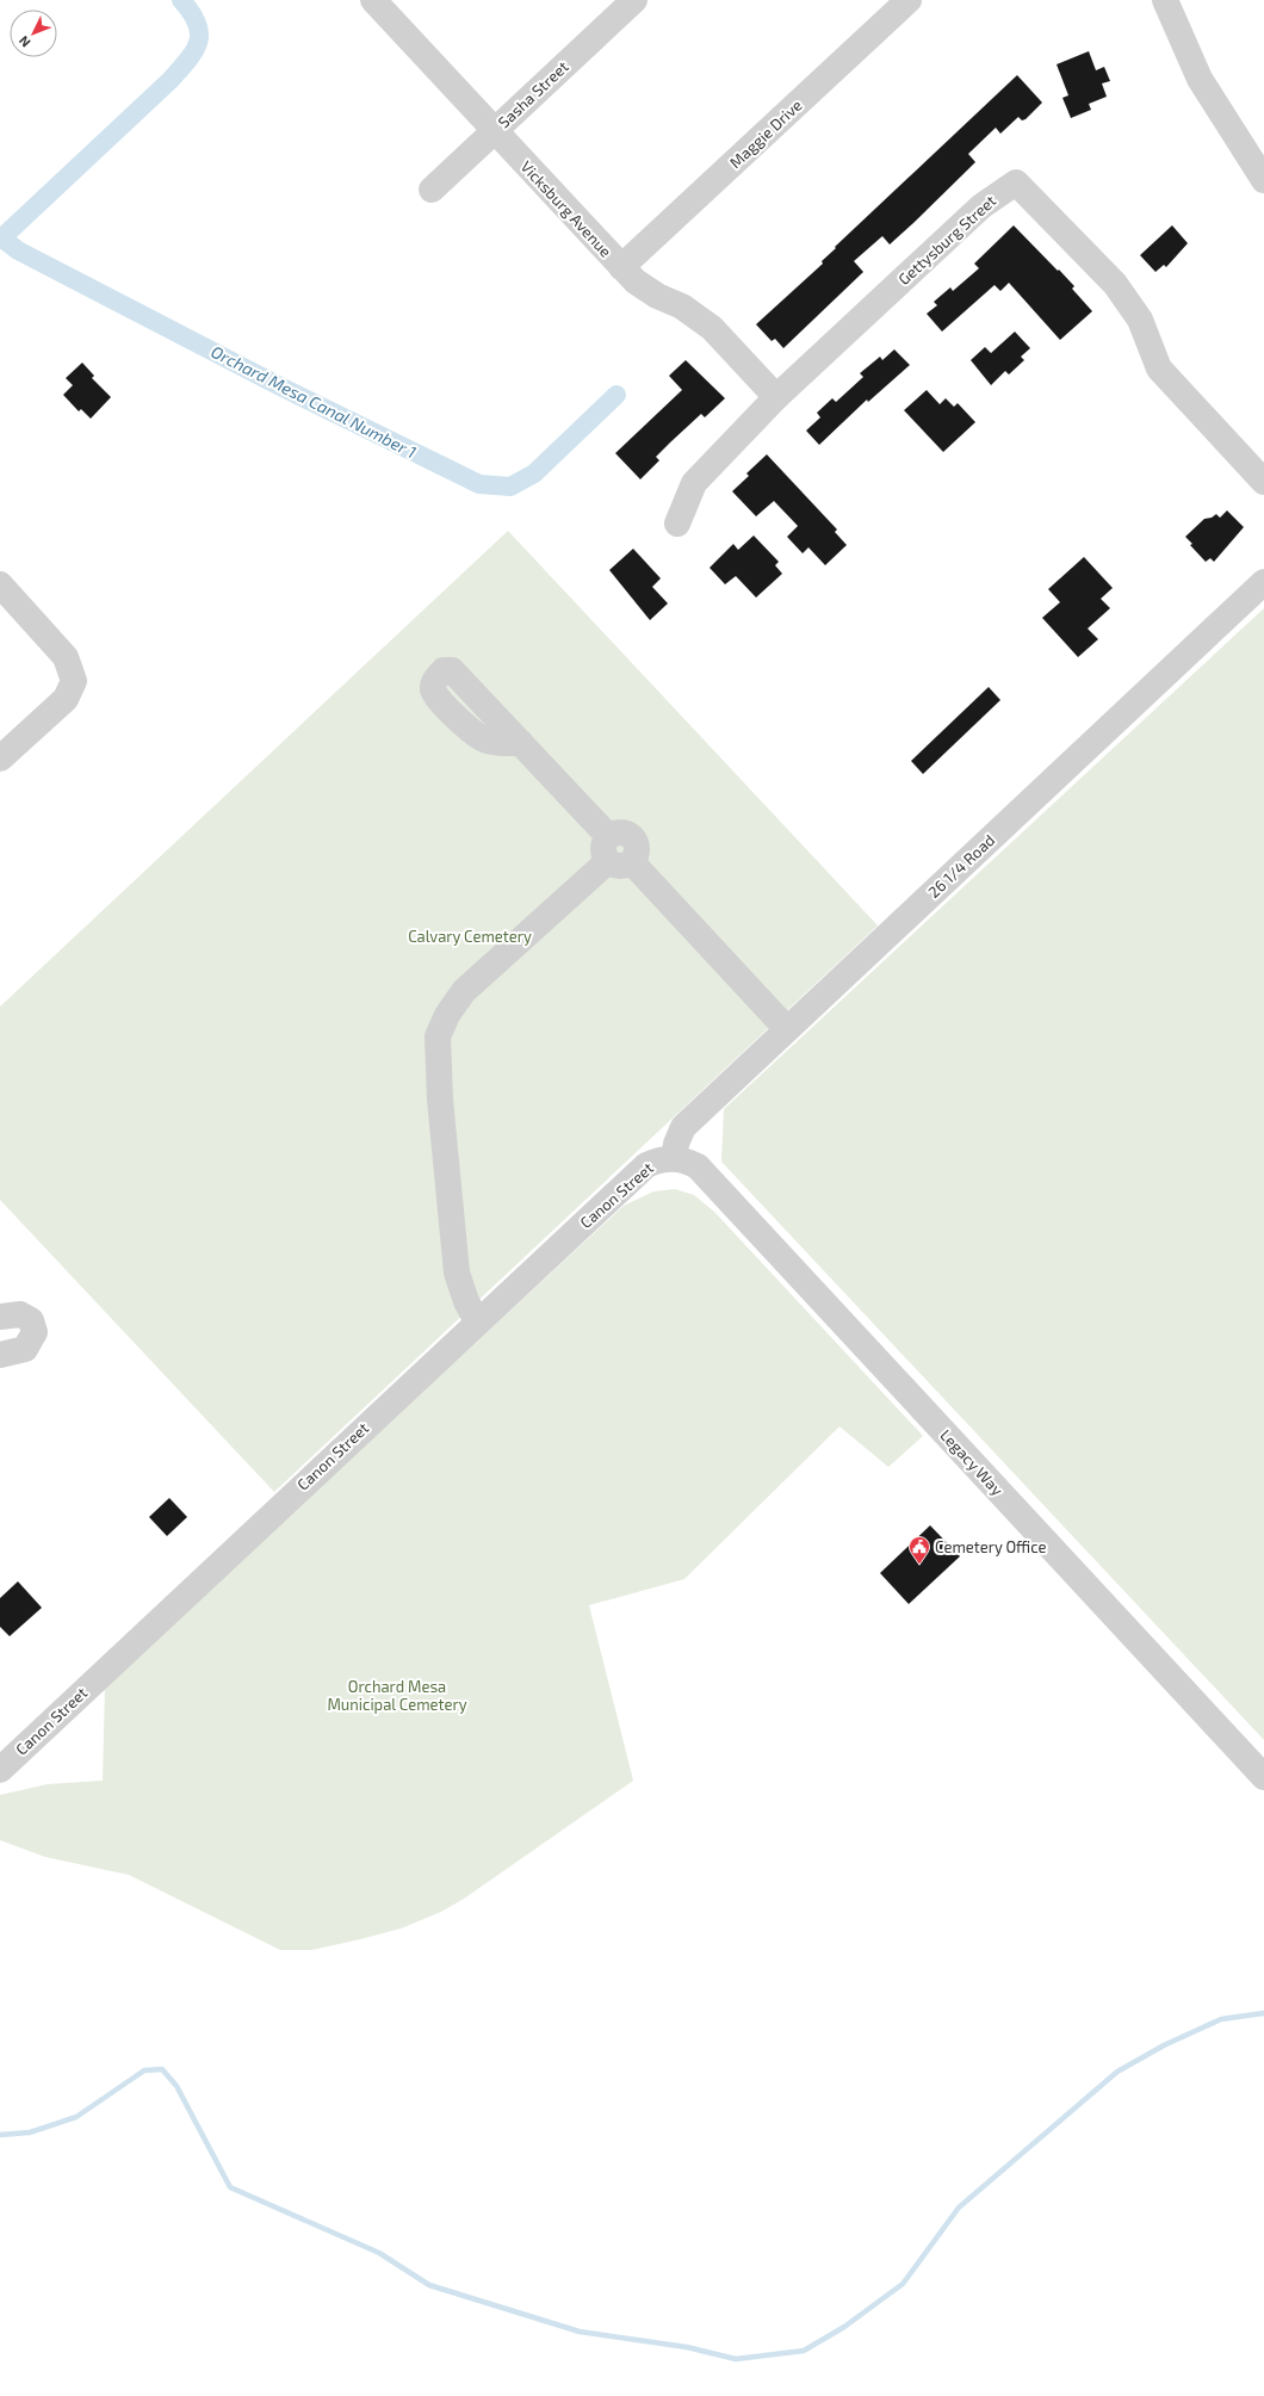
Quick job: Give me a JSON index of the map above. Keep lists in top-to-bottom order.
{
  "streets": {
    "street": [
      "Sasha Street",
      "Maggie Drive",
      "Vicksburg Avenue",
      "Gettysburg Street",
      "26 1/4 Road",
      "Canon Street",
      "Legacy Way"
    ]
  },
  "crossings": [
    ["Sasha Street", "Vicksburg Avenue"],
    ["Maggie Drive", "Vicksburg Avenue"],
    ["Vicksburg Avenue", "Gettysburg Street"],
    ["26 1/4 Road", "Canon Street"],
    ["26 1/4 Road", "Legacy Way"],
    ["Canon Street", "Legacy Way"]
  ],
  "water": ["Orchard Mesa Canal Number 1"],
  "parks": ["Calvary Cemetery", "Orchard Mesa Municipal Cemetery"],
  "places": {
    "public building": ["Cemetery Office"]
  },
  "north": "bottom left"
}
